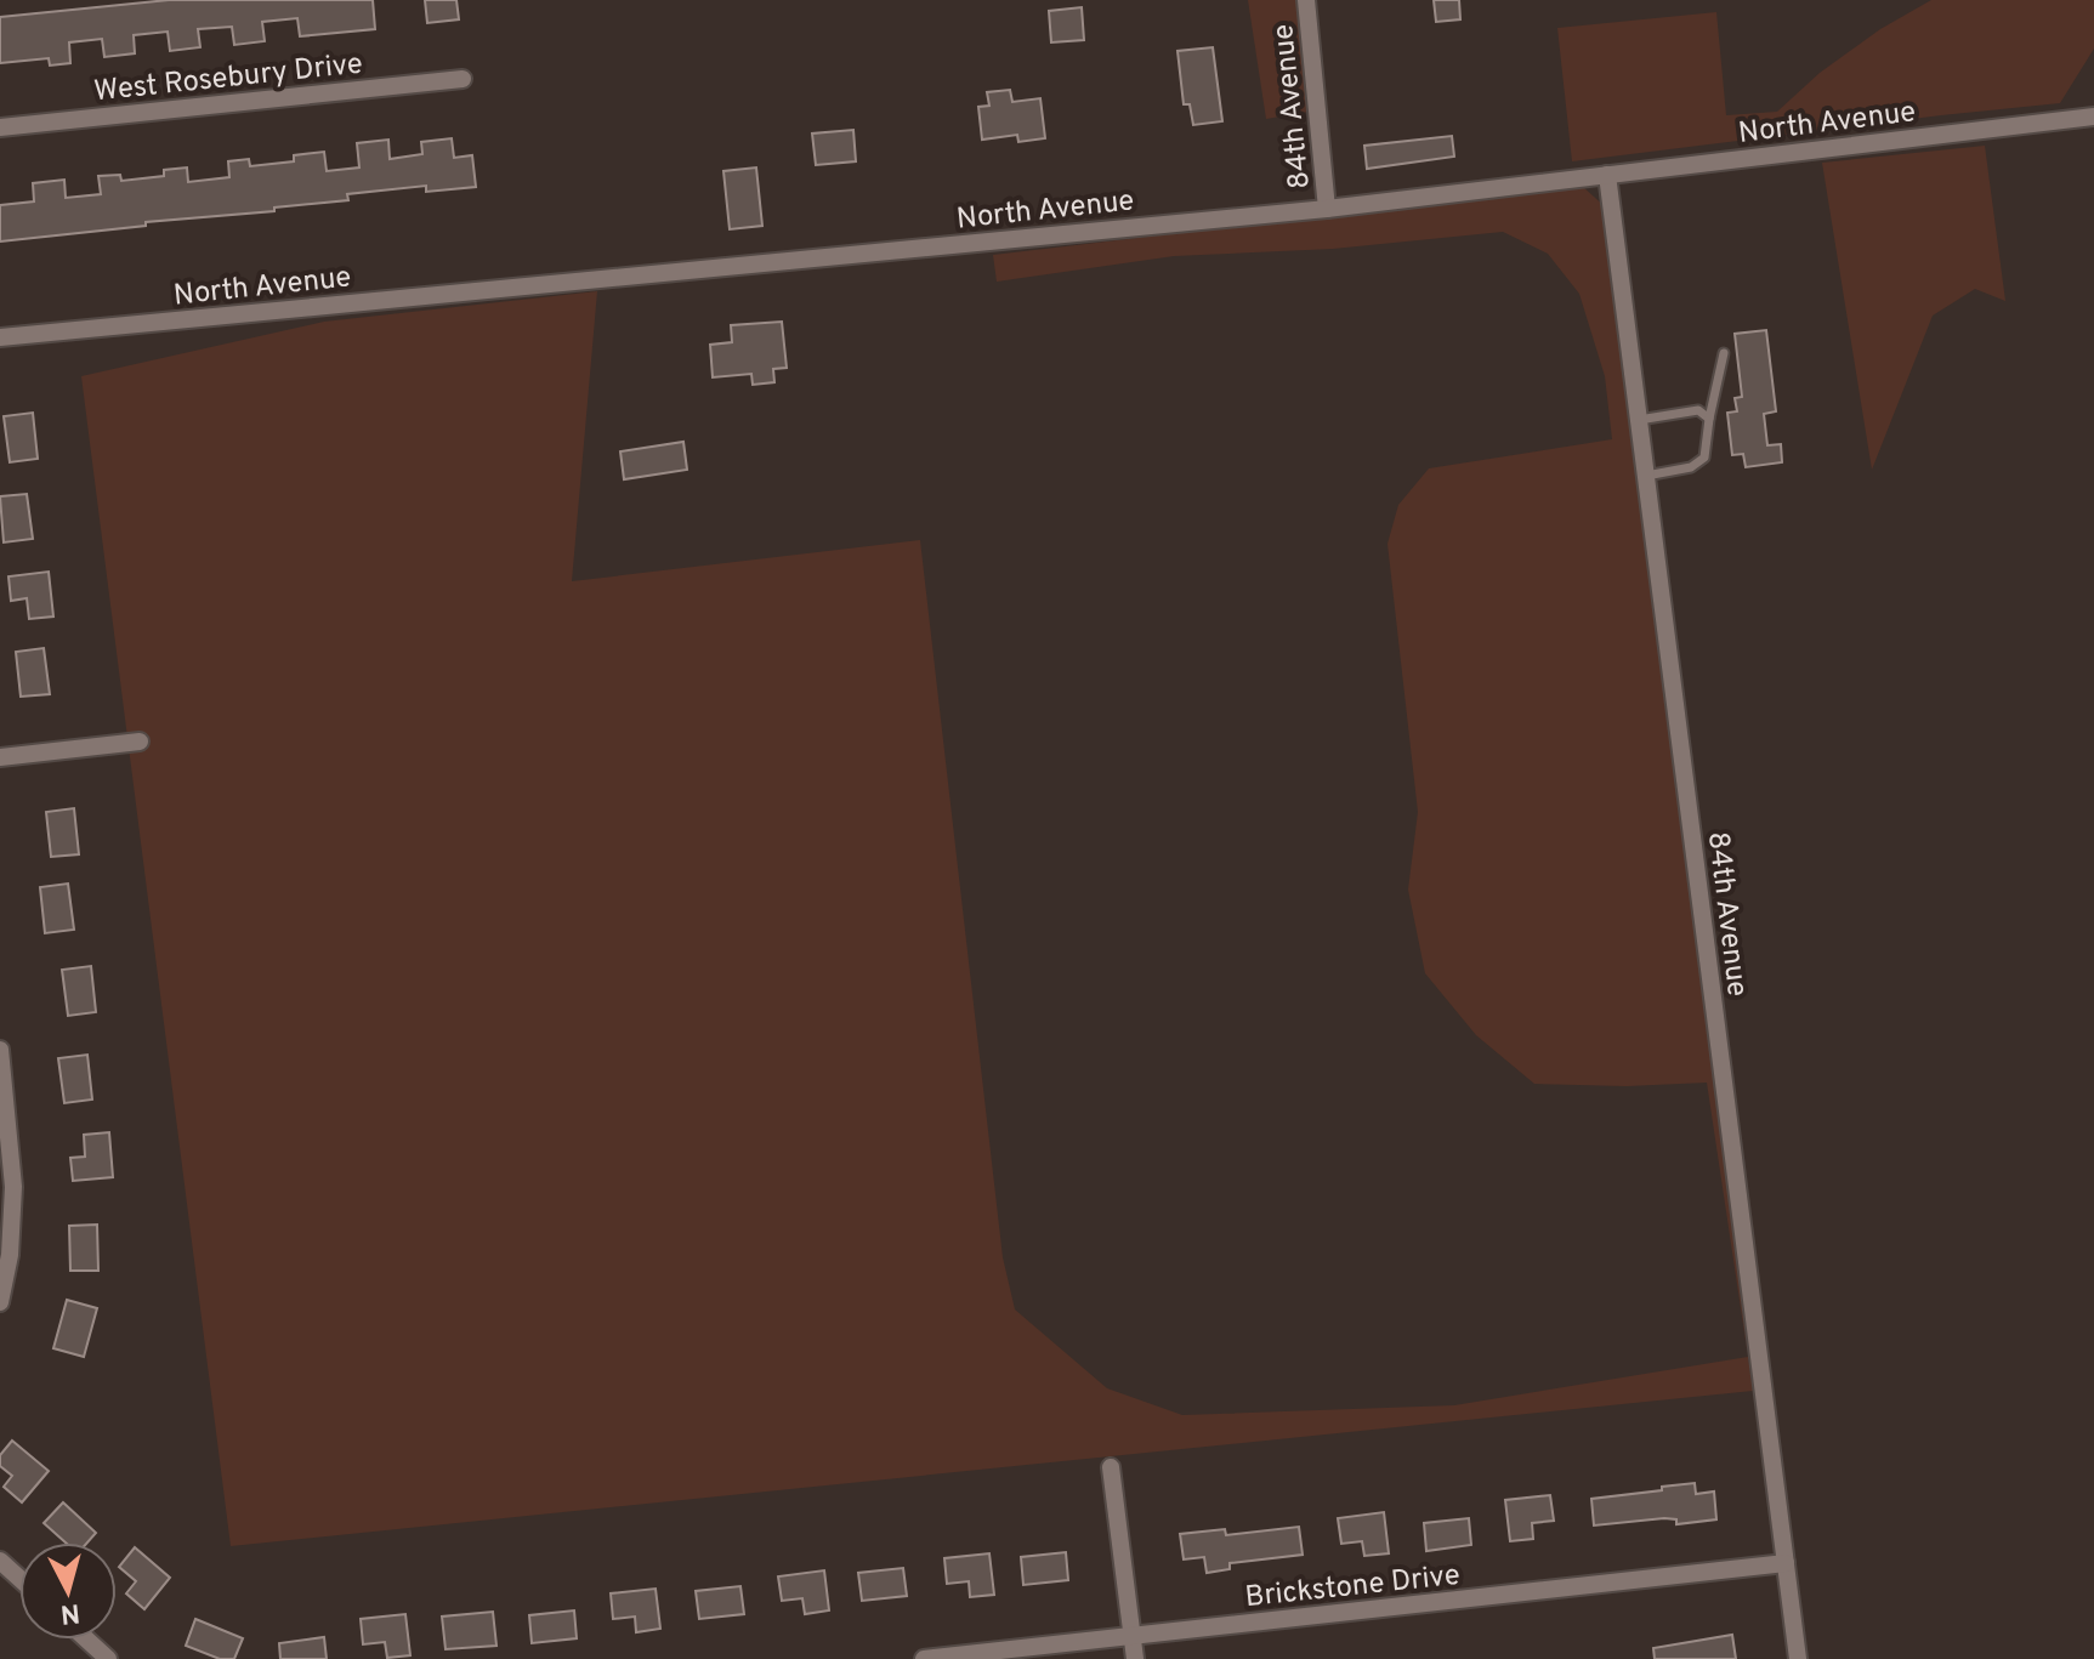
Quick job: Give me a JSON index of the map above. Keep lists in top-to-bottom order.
{
  "streets": {
    "street": [
      "West Rosebury Drive",
      "84th Avenue",
      "North Avenue",
      "Brickstone Drive"
    ]
  },
  "crossings": [
    ["84th Avenue", "North Avenue"],
    ["84th Avenue", "Brickstone Drive"]
  ],
  "north": "bottom"
}
